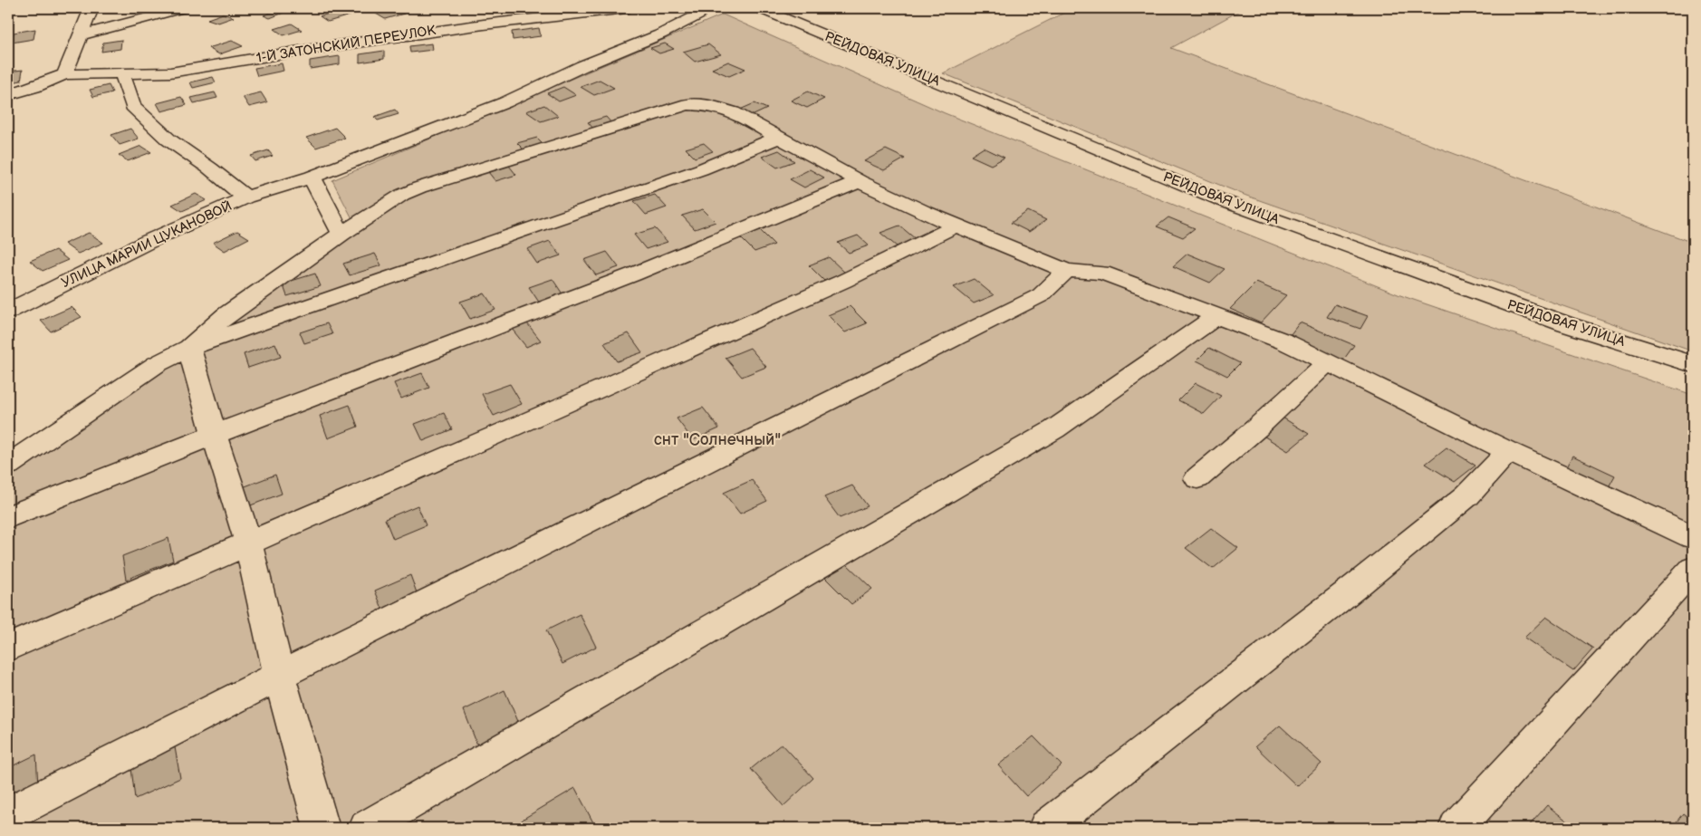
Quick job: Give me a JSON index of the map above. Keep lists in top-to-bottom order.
{
  "streets": {
    "street": ["1-Й ЗАТОНСКИЙ ПЕРЕУЛОК", "РЕЙДОВАЯ УЛИЦА", "УЛИЦА МАРИИ ЦУКАНОВОЙ"]
  },
  "crossings": [
    ["1-Й ЗАТОНСКИЙ ПЕРЕУЛОК", "УЛИЦА МАРИИ ЦУКАНОВОЙ"]
  ],
  "parks": ["снт \"Солнечный\""]
}
